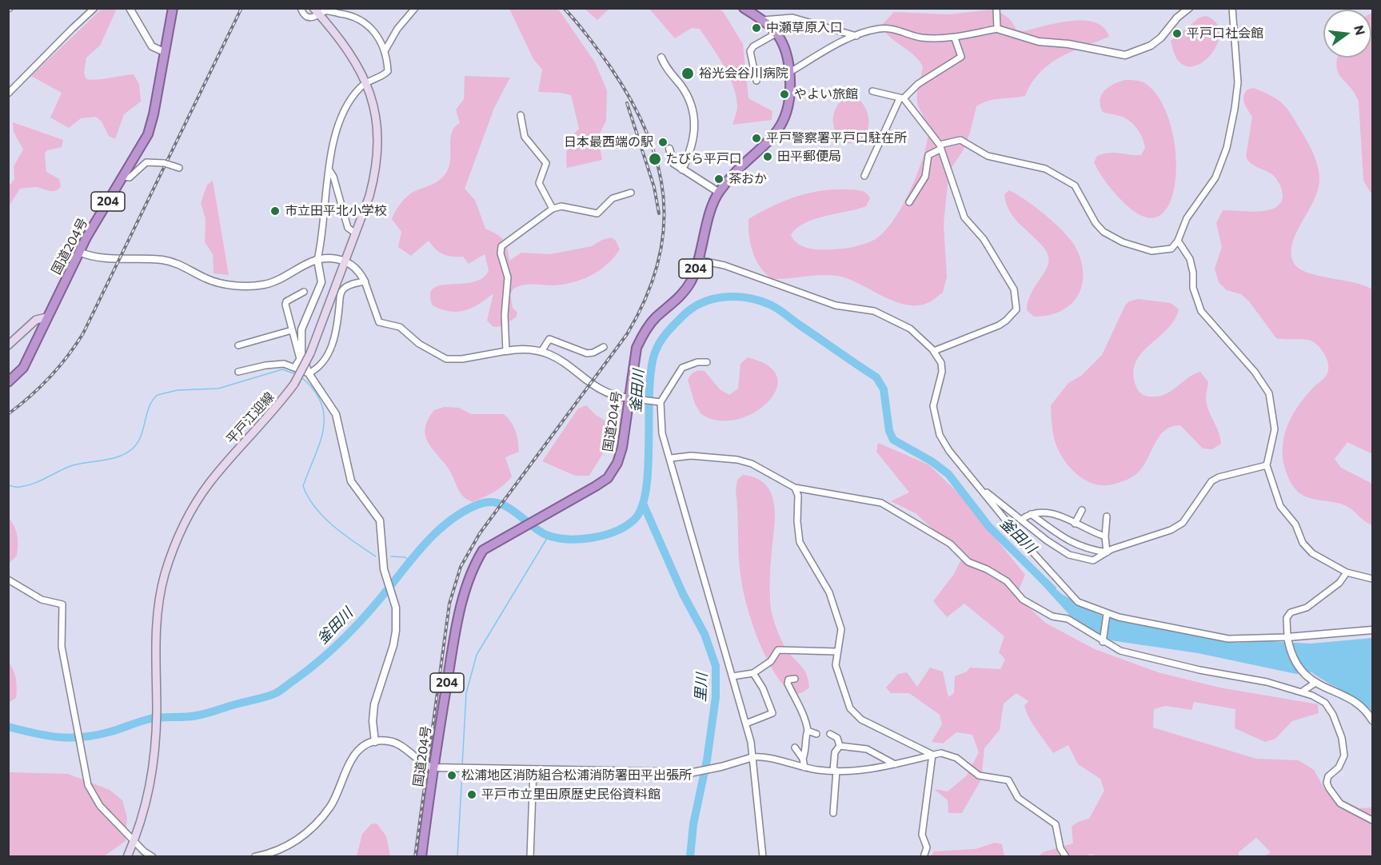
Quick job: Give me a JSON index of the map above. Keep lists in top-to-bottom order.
{
  "streets": {
    "highway": ["204", "国道204号"],
    "main road": ["平戸江迎線"]
  },
  "water": ["釜田川", "里川"],
  "places": [
    "中瀬草原入口",
    "平戸口社会館",
    "裕光会谷川病院",
    "やよい旅館",
    "平戸警察署平戸口駐在所",
    "日本最西端の駅",
    "田平郵便局",
    "たびら平戸口",
    "茶おか",
    "市立田平北小学校",
    "松浦地区消防組合松浦消防署田平出張所",
    "平戸市立里田原歴史民俗資料館"
  ],
  "north": "right"
}
